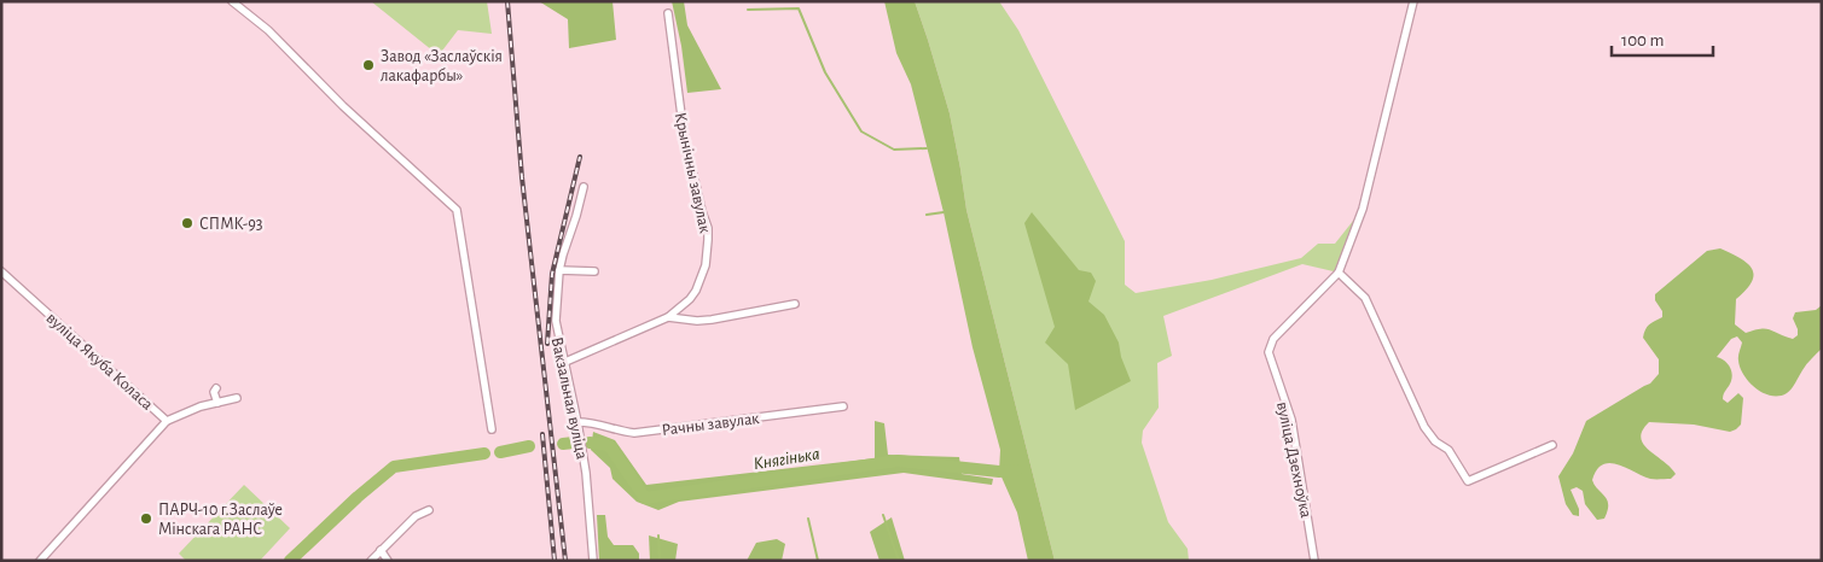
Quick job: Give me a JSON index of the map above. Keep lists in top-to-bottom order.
{
  "streets": {
    "street": [
      "Крынічны завулак",
      "вуліца Якуба Коласа",
      "Вакзальная вуліца",
      "Рачны завулак",
      "вуліца Дзехноўка"
    ]
  },
  "crossings": [
    ["Вакзальная вуліца", "Рачны завулак"]
  ],
  "water": ["Княгінька"],
  "places": ["Завод «Заслаўскія лакафарбы»", "СПМК-93", "ПАРЧ-10 г.Заслаўе Мінскага РАНС"],
  "scale_bar": "100 m"
}
